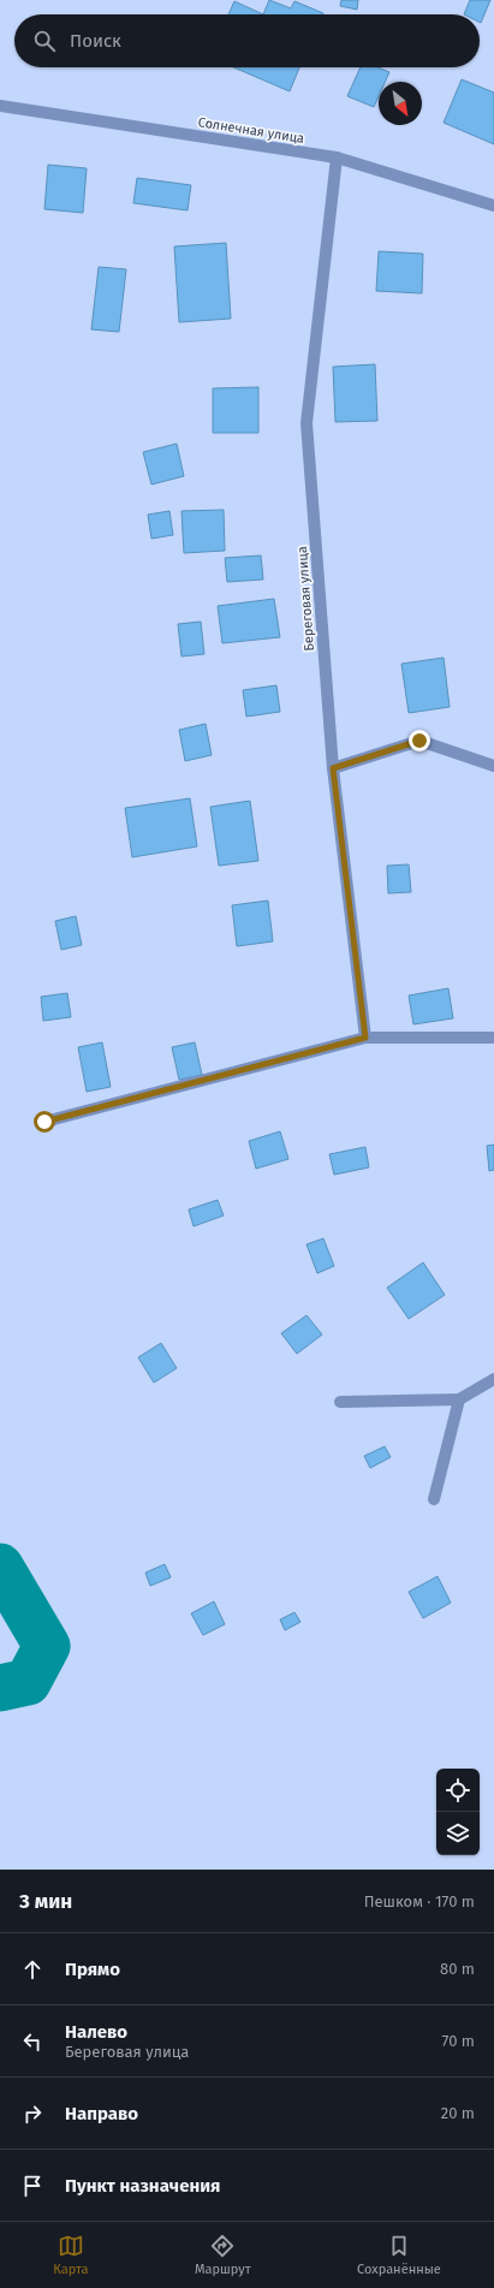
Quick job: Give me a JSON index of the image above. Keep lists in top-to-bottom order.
{
  "streets": {
    "street": ["Солнечная улица", "Береговая улица"]
  },
  "crossings": [
    ["Солнечная улица", "Береговая улица"]
  ],
  "north": "bottom right",
  "page": {
    "search": "Поиск",
    "heading": ["3 мин", "Пешком · 170 m"],
    "list": [
      ["Прямо", "80 m"],
      ["Налево", "Береговая улица", "70 m"],
      ["Направо", "20 m"],
      "Пункт назначения"
    ],
    "nav": ["Карта", "Маршрут", "Сохранённые"]
  }
}
